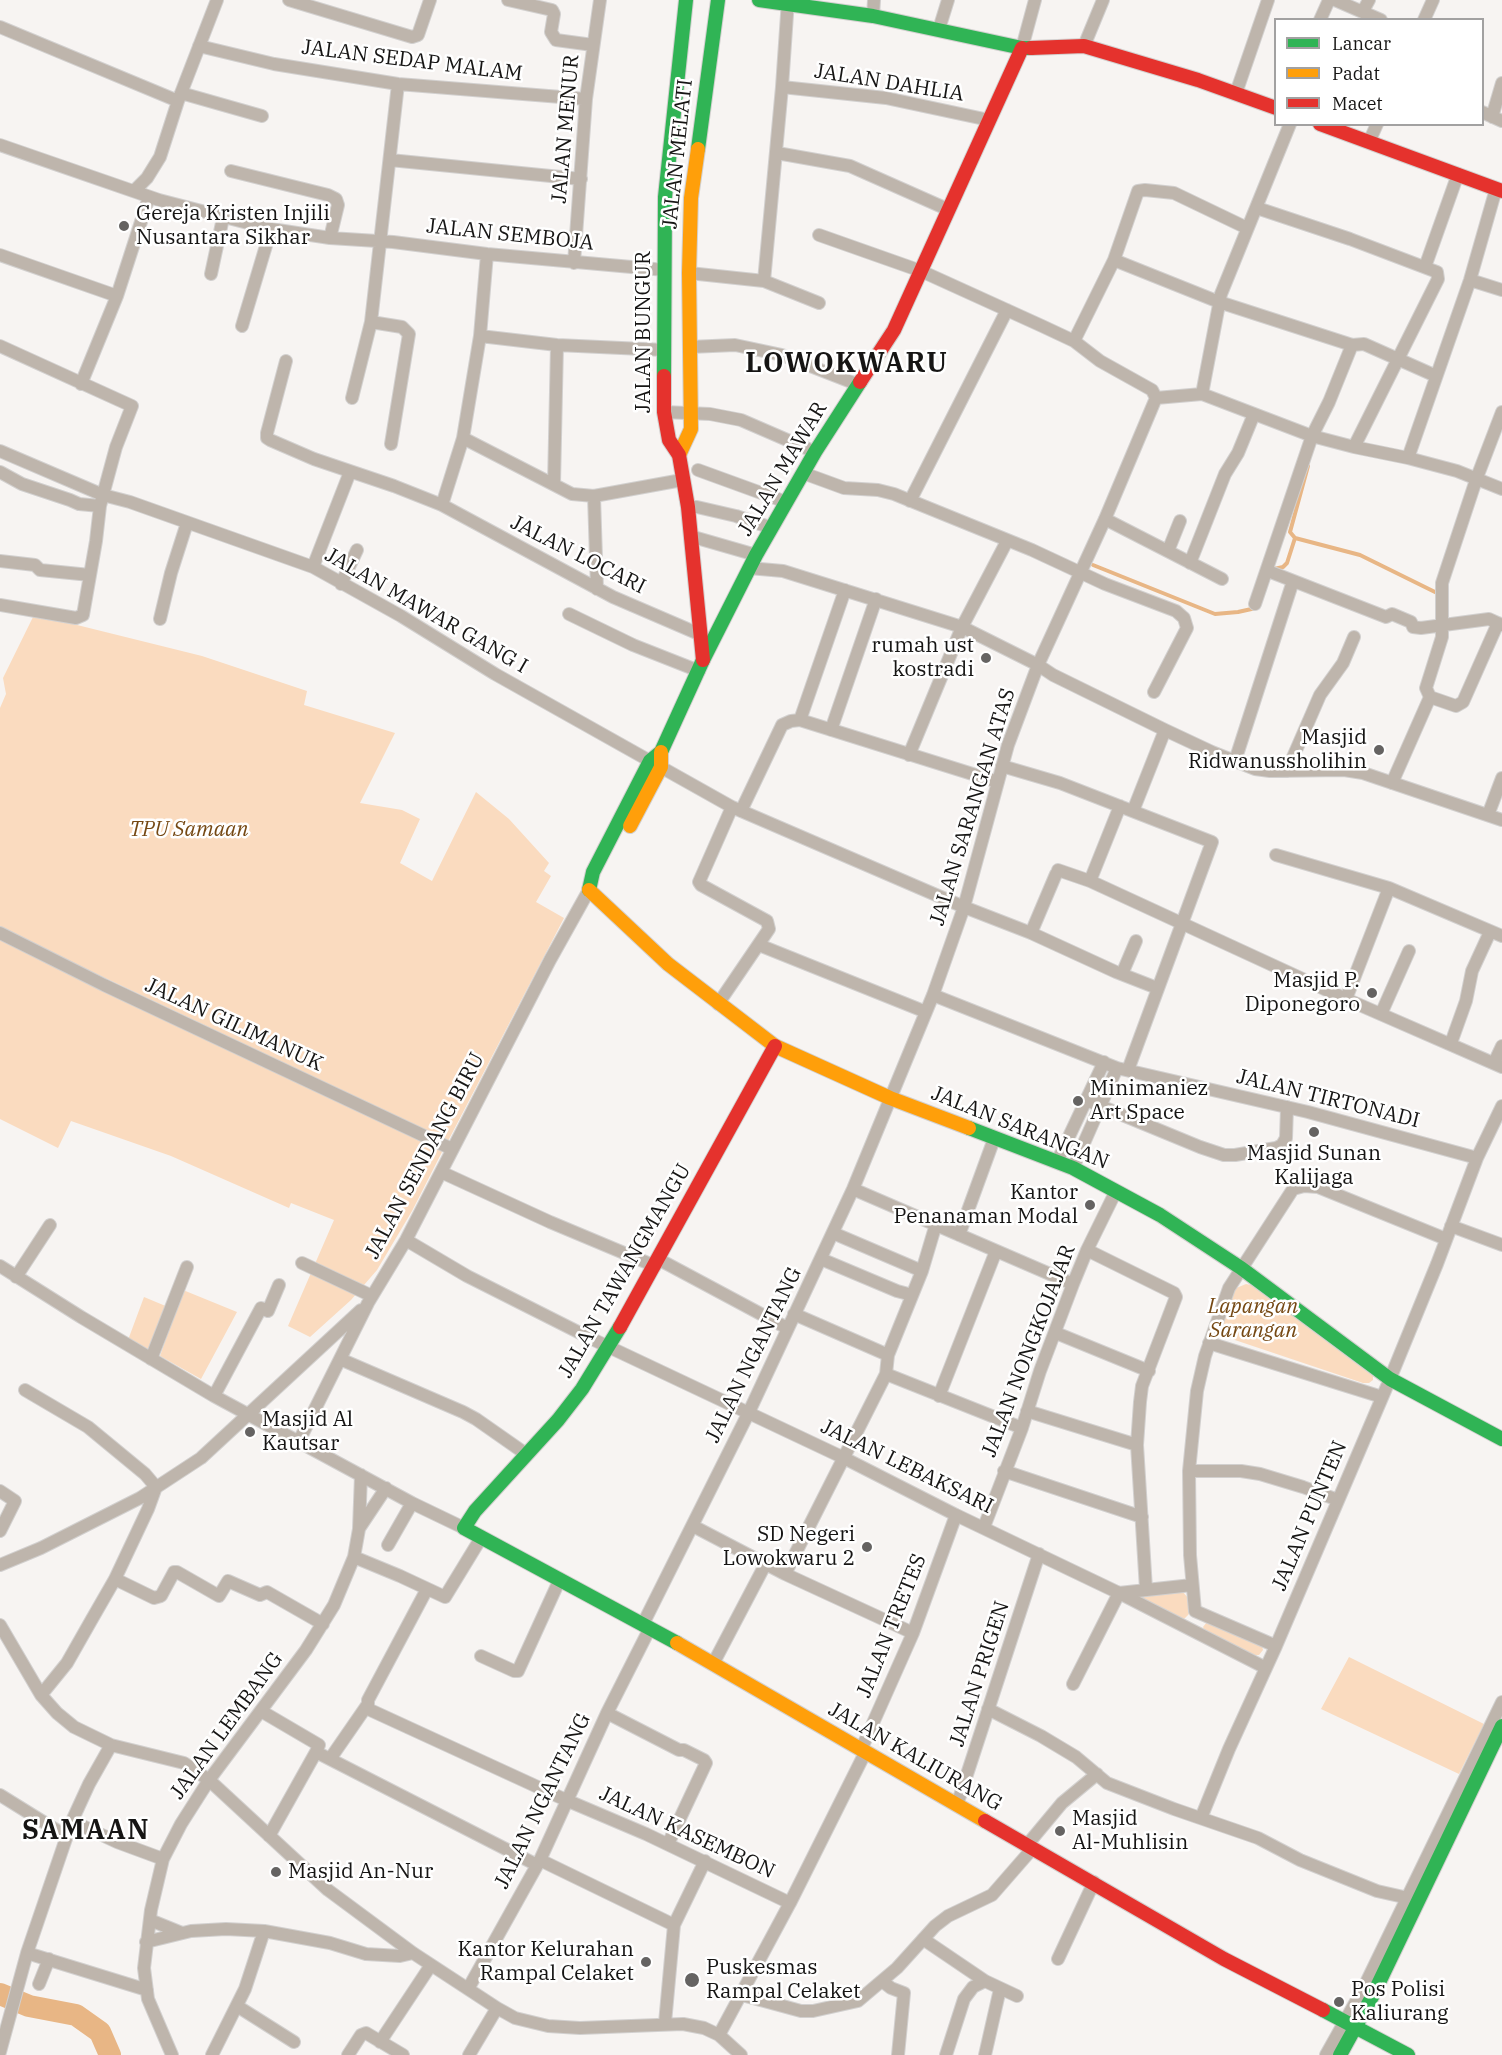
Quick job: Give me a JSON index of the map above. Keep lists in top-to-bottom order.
{
  "streets": {
    "main road": [
      "JALAN MELATI",
      "JALAN BUNGUR",
      "JALAN MAWAR",
      "JALAN SARANGAN",
      "JALAN TAWANGMANGU",
      "JALAN KALIURANG"
    ],
    "street": [
      "JALAN SEDAP MALAM",
      "JALAN DAHLIA",
      "JALAN MENUR",
      "JALAN SEMBOJA",
      "JALAN LOCARI",
      "JALAN MAWAR GANG I",
      "JALAN SARANGAN ATAS",
      "JALAN GILIMANUK",
      "JALAN TIRTONADI",
      "JALAN SENDANG BIRU",
      "JALAN NONGKOJAJAR",
      "JALAN NGANTANG",
      "JALAN LEBAKSARI",
      "JALAN PUNTEN",
      "JALAN TRETES",
      "JALAN PRIGEN",
      "JALAN LEMBANG",
      "JALAN KASEMBON"
    ]
  },
  "crossings": [
    ["JALAN SEDAP MALAM", "JALAN MENUR"],
    ["JALAN DAHLIA", "JALAN MAWAR"],
    ["JALAN MENUR", "JALAN SEMBOJA"],
    ["JALAN MELATI", "JALAN BUNGUR"],
    ["JALAN SEMBOJA", "JALAN BUNGUR"],
    ["JALAN BUNGUR", "JALAN MAWAR"],
    ["JALAN BUNGUR", "JALAN LOCARI"],
    ["JALAN MAWAR", "JALAN MAWAR GANG I"],
    ["JALAN MAWAR", "JALAN SARANGAN"],
    ["JALAN MAWAR", "JALAN SENDANG BIRU"],
    ["JALAN MAWAR GANG I", "JALAN SARANGAN ATAS"],
    ["JALAN SARANGAN ATAS", "JALAN TIRTONADI"],
    ["JALAN SARANGAN ATAS", "JALAN SARANGAN"],
    ["JALAN SARANGAN ATAS", "JALAN NGANTANG"],
    ["JALAN GILIMANUK", "JALAN SENDANG BIRU"],
    ["JALAN TIRTONADI", "JALAN PUNTEN"],
    ["JALAN SARANGAN", "JALAN SENDANG BIRU"],
    ["JALAN SARANGAN", "JALAN TAWANGMANGU"],
    ["JALAN SARANGAN", "JALAN NONGKOJAJAR"],
    ["JALAN SARANGAN", "JALAN NGANTANG"],
    ["JALAN SARANGAN", "JALAN PUNTEN"],
    ["JALAN SENDANG BIRU", "JALAN LEBAKSARI"],
    ["JALAN TAWANGMANGU", "JALAN LEBAKSARI"],
    ["JALAN TAWANGMANGU", "JALAN KALIURANG"],
    ["JALAN NONGKOJAJAR", "JALAN LEBAKSARI"],
    ["JALAN NGANTANG", "JALAN LEBAKSARI"],
    ["JALAN NGANTANG", "JALAN KALIURANG"],
    ["JALAN NGANTANG", "JALAN KASEMBON"],
    ["JALAN LEBAKSARI", "JALAN PUNTEN"],
    ["JALAN LEBAKSARI", "JALAN TRETES"],
    ["JALAN LEBAKSARI", "JALAN PRIGEN"],
    ["JALAN TRETES", "JALAN KALIURANG"],
    ["JALAN TRETES", "JALAN KASEMBON"],
    ["JALAN PRIGEN", "JALAN KALIURANG"]
  ],
  "districts": ["LOWOKWARU", "SAMAAN"],
  "parks": ["TPU Samaan", "Lapangan Sarangan"],
  "places": [
    "Gereja Kristen Injili Nusantara Sikhar",
    "rumah ust kostradi",
    "Masjid Ridwanussholihin",
    "Masjid P. Diponegoro",
    "Minimaniez Art Space",
    "Masjid Sunan Kalijaga",
    "Kantor Penanaman Modal",
    "Masjid Al Kautsar",
    "SD Negeri Lowokwaru 2",
    "Masjid Al-Muhlisin",
    "Masjid An-Nur",
    "Kantor Kelurahan Rampal Celaket",
    "Puskesmas Rampal Celaket",
    "Pos Polisi Kaliurang"
  ],
  "legend": ["Lancar", "Padat", "Macet"]
}
